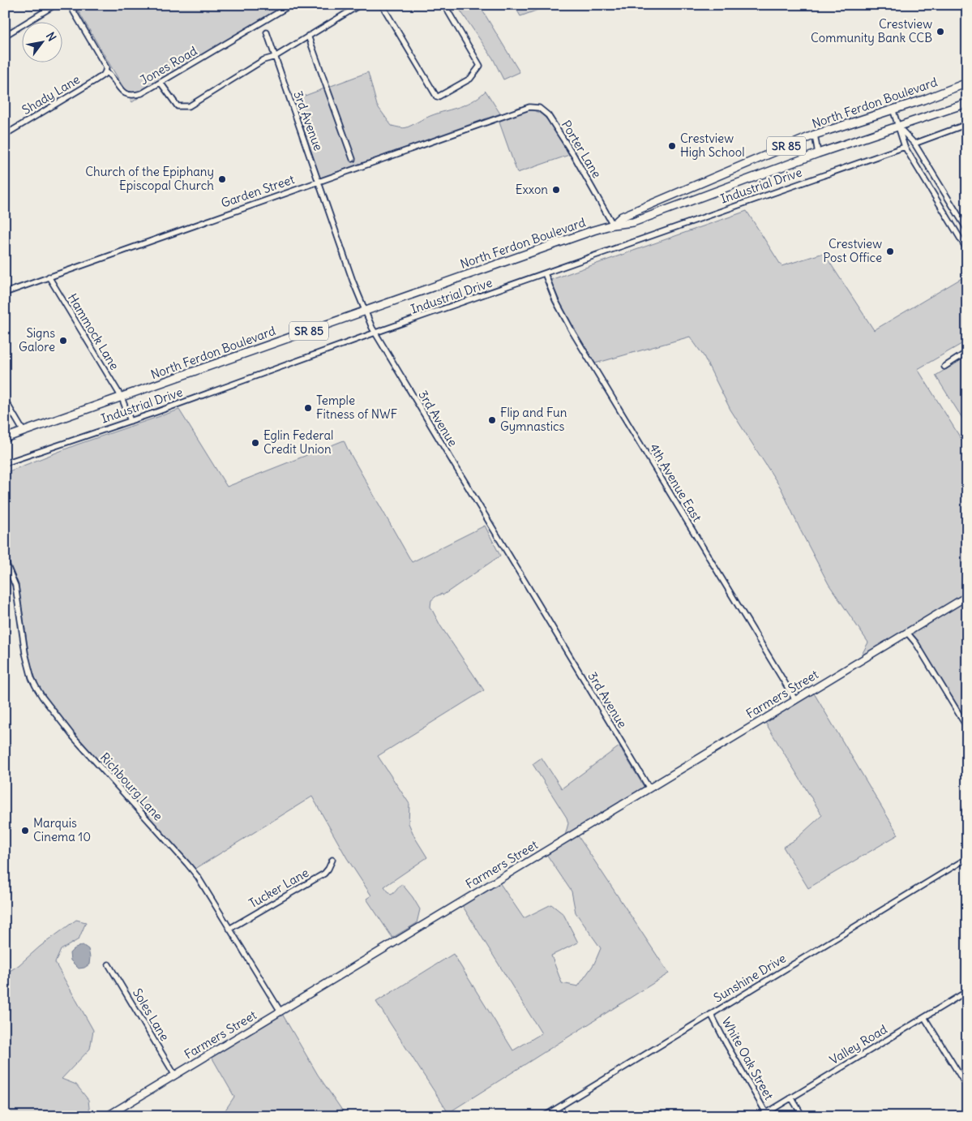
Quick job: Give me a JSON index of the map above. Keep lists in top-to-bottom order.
{
  "streets": {
    "main road": ["North Ferdon Boulevard", "SR 85"],
    "street": [
      "Jones Road",
      "Shady Lane",
      "3rd Avenue",
      "Porter Lane",
      "Industrial Drive",
      "Garden Street",
      "Hammock Lane",
      "4th Avenue East",
      "Farmers Street",
      "Richbourg Lane",
      "Tucker Lane",
      "Sunshine Drive",
      "Soles Lane",
      "Valley Road",
      "White Oak Street"
    ]
  },
  "crossings": [
    ["Jones Road", "Shady Lane"],
    ["North Ferdon Boulevard", "3rd Avenue"],
    ["North Ferdon Boulevard", "Porter Lane"],
    ["North Ferdon Boulevard", "Hammock Lane"],
    ["3rd Avenue", "Industrial Drive"],
    ["3rd Avenue", "Garden Street"],
    ["3rd Avenue", "Farmers Street"],
    ["Porter Lane", "Garden Street"],
    ["Industrial Drive", "Hammock Lane"],
    ["Industrial Drive", "4th Avenue East"],
    ["Garden Street", "Hammock Lane"],
    ["4th Avenue East", "Farmers Street"],
    ["Farmers Street", "Richbourg Lane"],
    ["Farmers Street", "Soles Lane"],
    ["Richbourg Lane", "Tucker Lane"],
    ["Sunshine Drive", "White Oak Street"],
    ["Valley Road", "White Oak Street"]
  ],
  "places": [
    "Crestview Community Bank CCB",
    "Crestview High School",
    "Church of the Epiphany Episcopal Church",
    "Exxon",
    "Crestview Post Office",
    "Signs Galore",
    "Temple Fitness of NWF",
    "Flip and Fun Gymnastics",
    "Eglin Federal Credit Union",
    "Marquis Cinema 10"
  ],
  "north": "top right"
}
